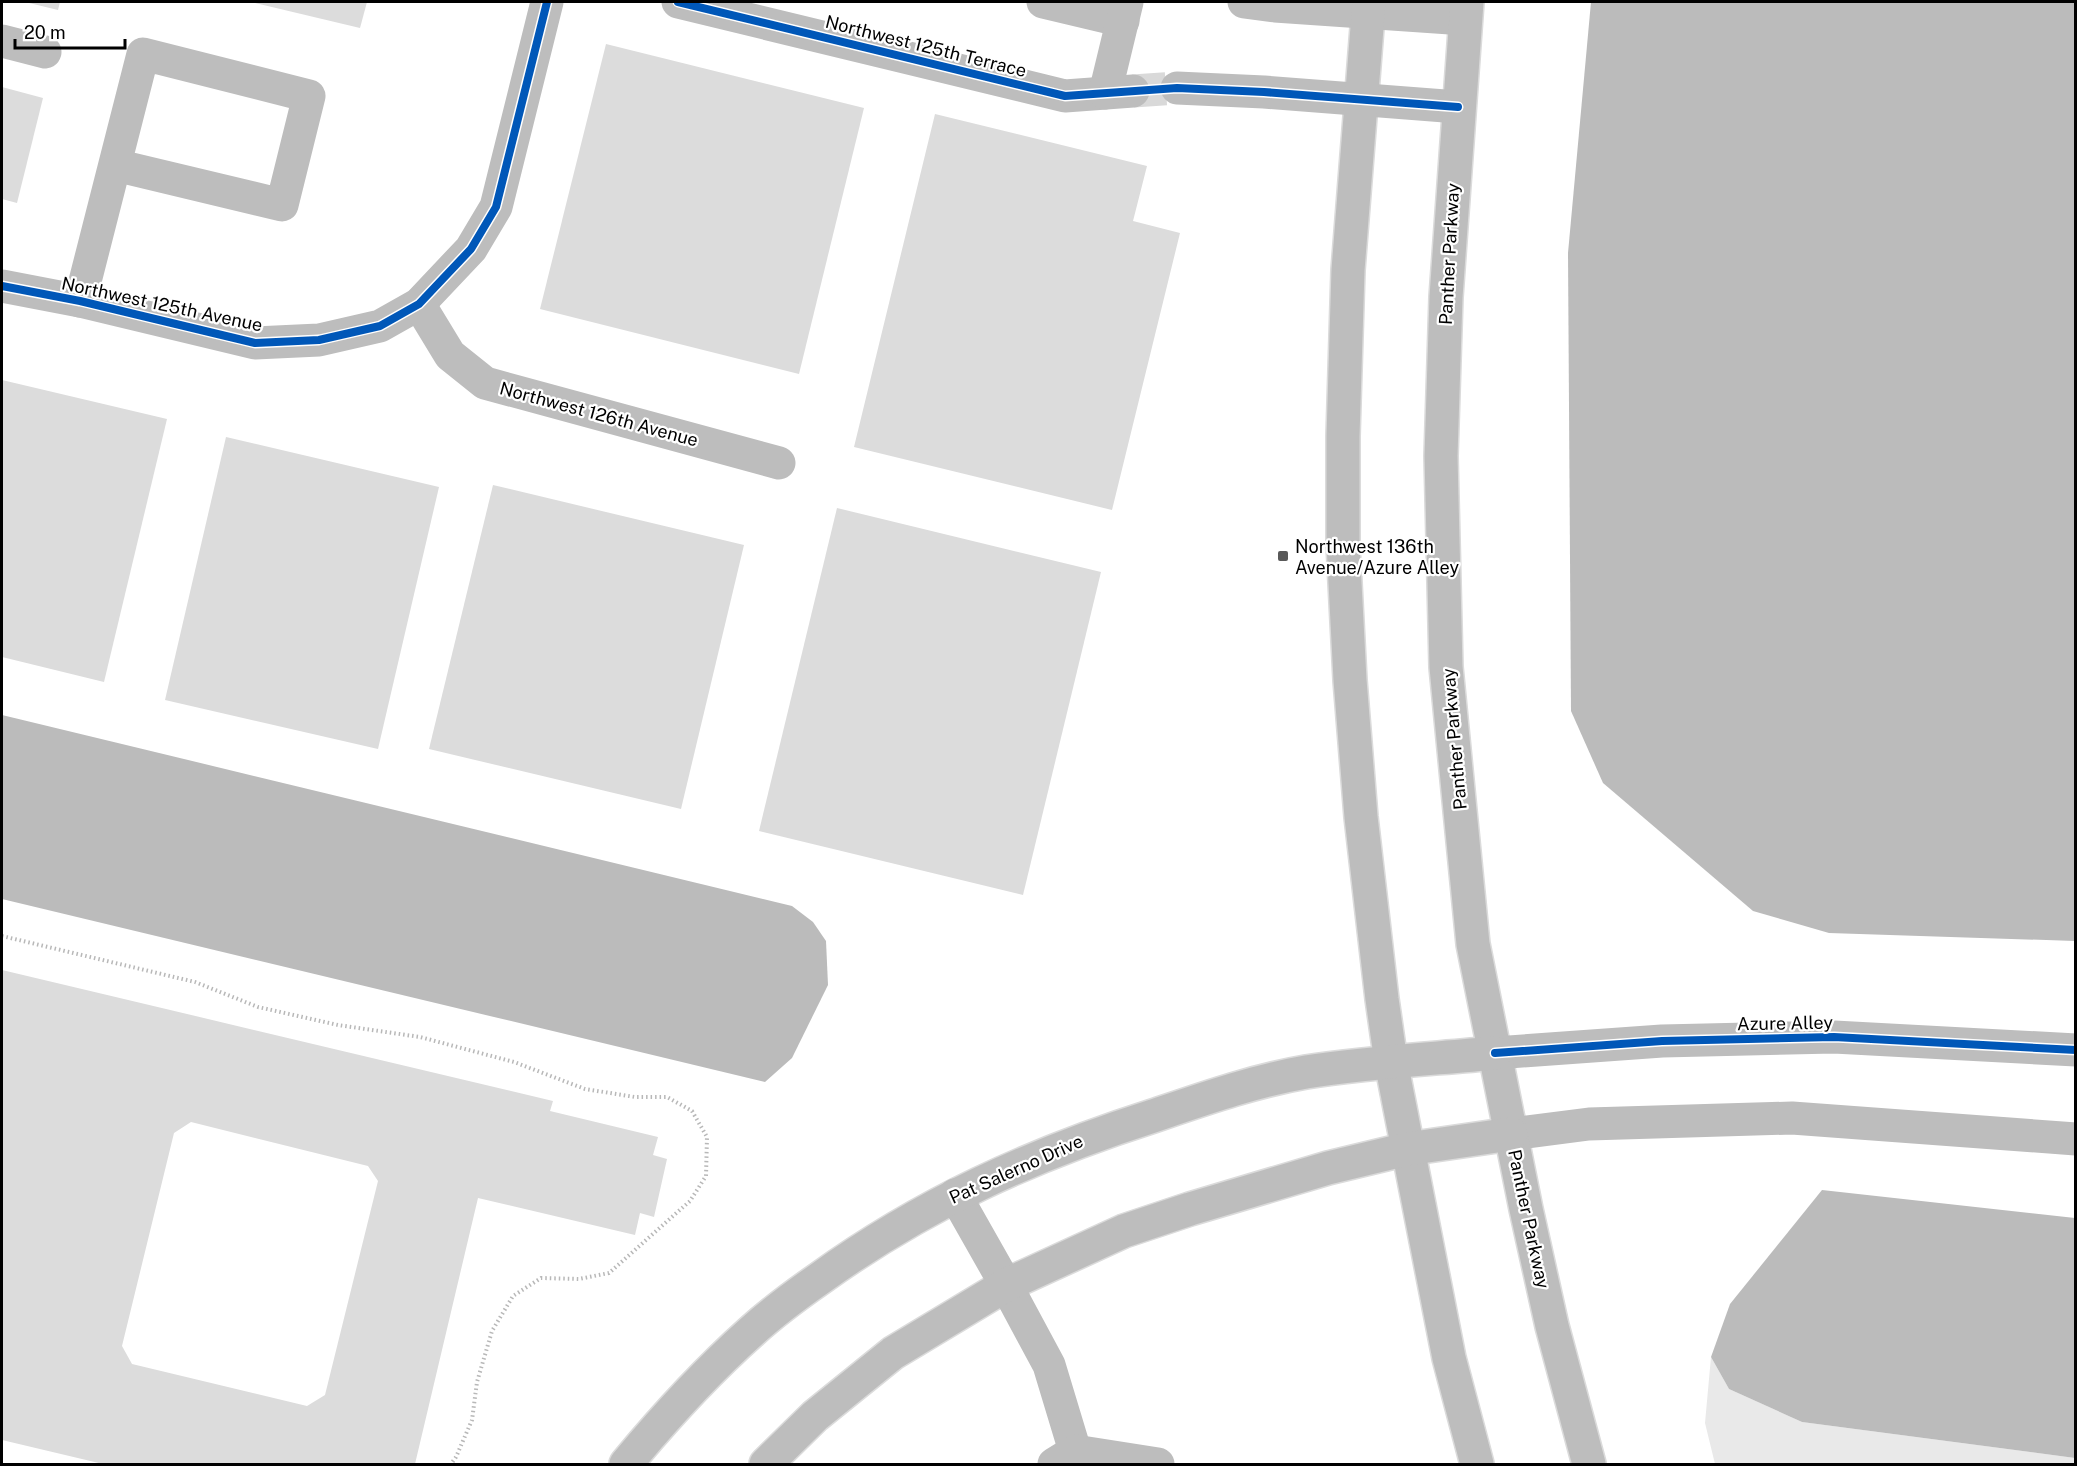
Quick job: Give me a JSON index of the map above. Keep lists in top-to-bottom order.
{
  "streets": {
    "main road": [
      "Northwest 125th Terrace",
      "Panther Parkway",
      "Northwest 125th Avenue",
      "Northwest 126th Avenue",
      "Azure Alley",
      "Pat Salerno Drive"
    ]
  },
  "crossings": [
    ["Panther Parkway", "Azure Alley"],
    ["Panther Parkway", "Pat Salerno Drive"],
    ["Northwest 125th Avenue", "Northwest 126th Avenue"],
    ["Azure Alley", "Pat Salerno Drive"]
  ],
  "places": {
    "transit": ["Northwest 136th Avenue/Azure Alley"]
  },
  "scale_bar": "20 m"
}
